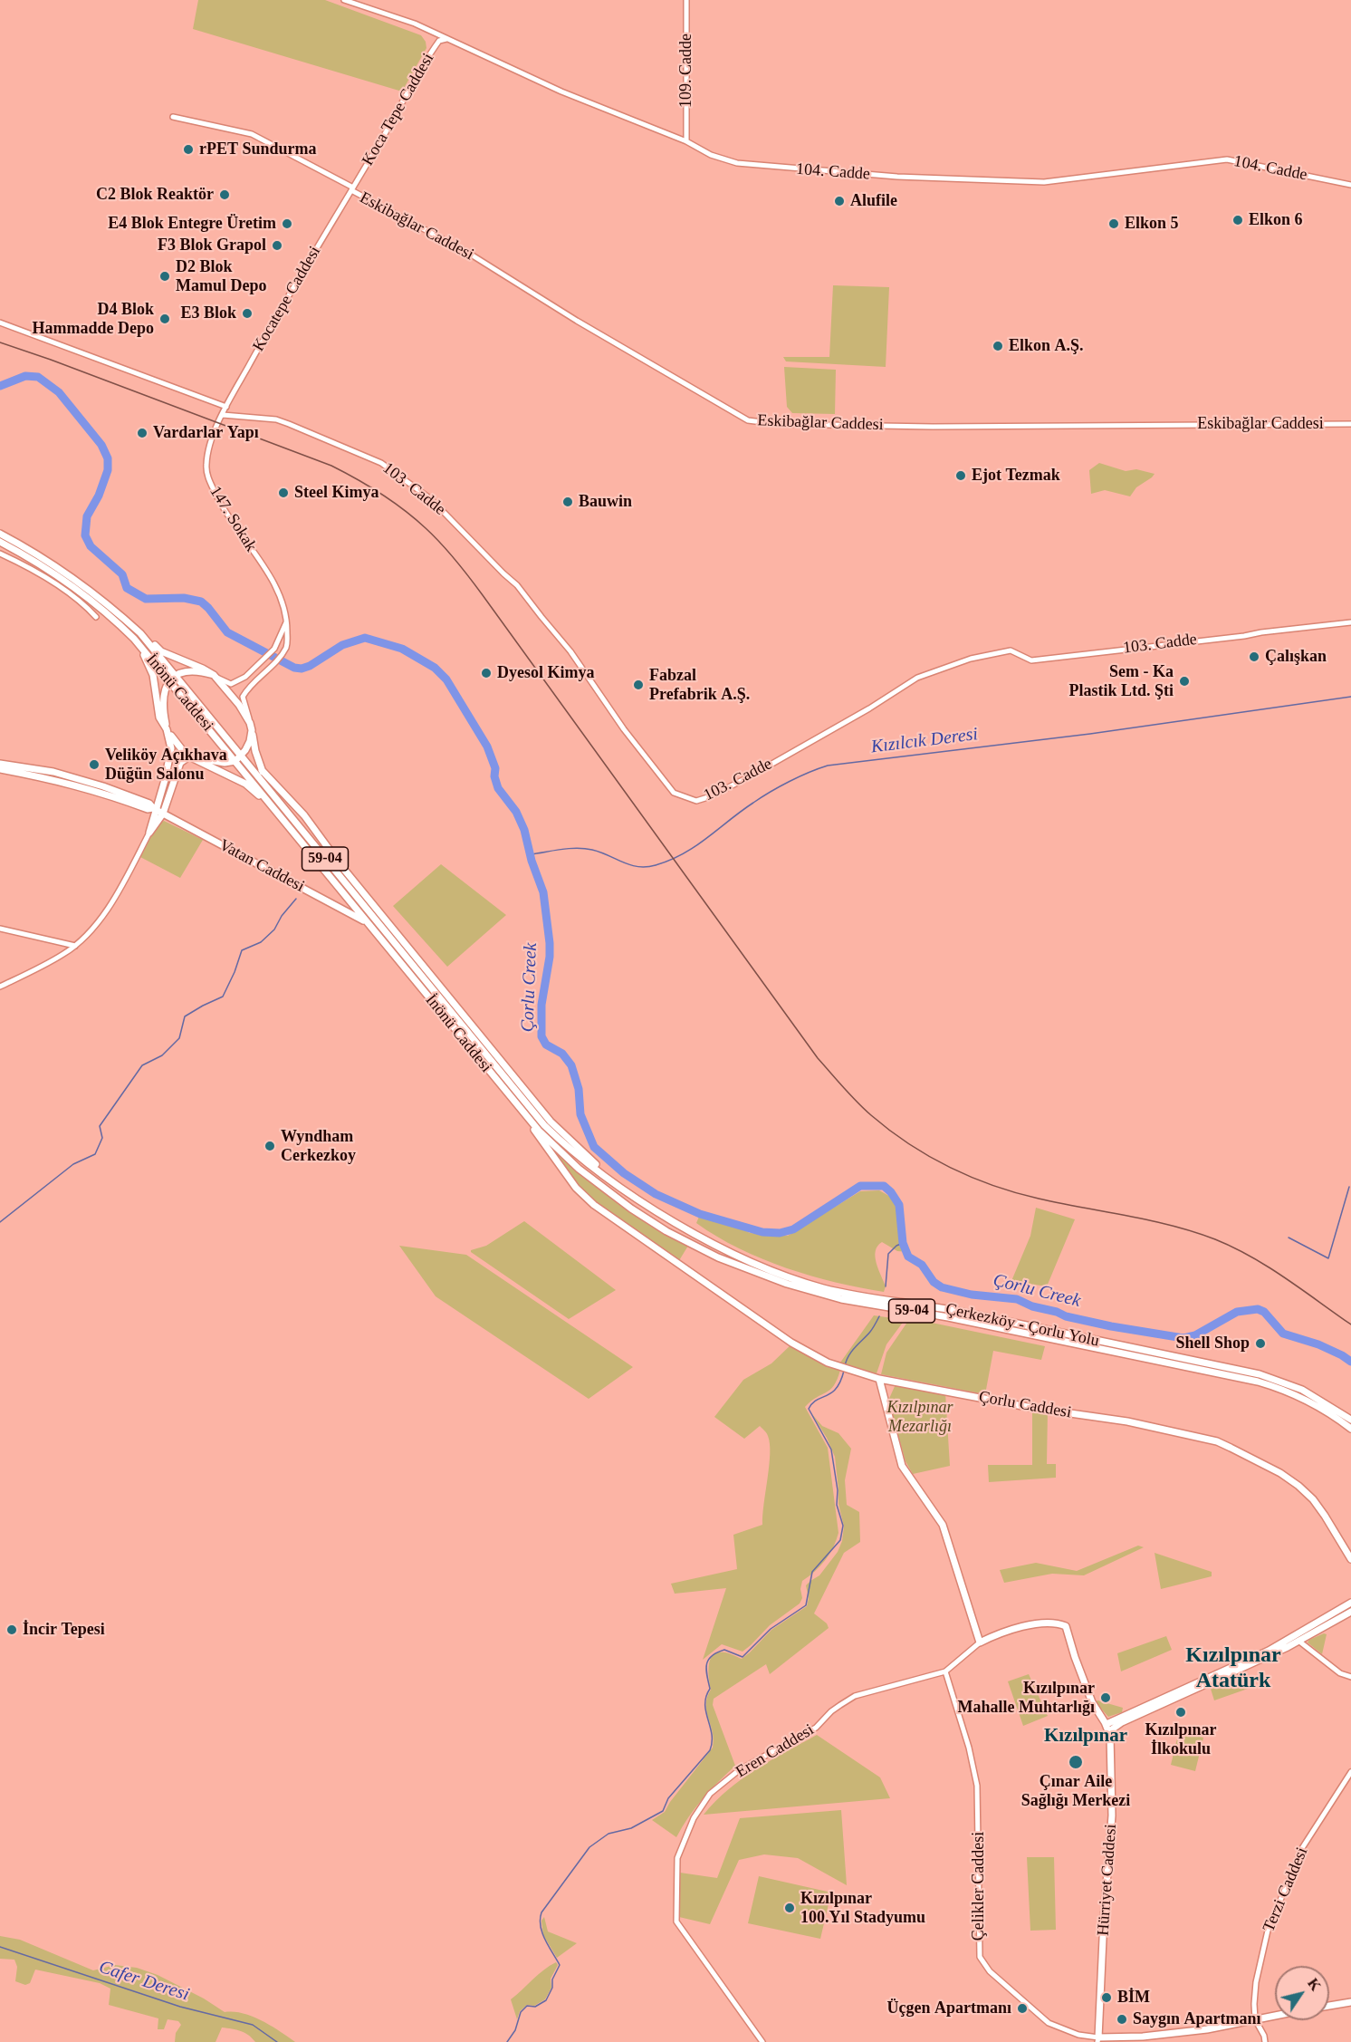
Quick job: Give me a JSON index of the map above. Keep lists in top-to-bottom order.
{
  "streets": {
    "main road": [
      "İnönü Caddesi",
      "59-04",
      "Vatan Caddesi",
      "Çerkezköy - Çorlu Yolu",
      "Çorlu Caddesi",
      "Eren Caddesi",
      "Hürriyet Caddesi"
    ],
    "street": [
      "109. Cadde",
      "Koca Tepe Caddesi",
      "104. Cadde",
      "Eskibağlar Caddesi",
      "Kocatepe Caddesi",
      "103. Cadde",
      "147. Sokak",
      "Çelikler Caddesi",
      "Terzi Caddesi"
    ]
  },
  "crossings": [
    ["109. Cadde", "104. Cadde"],
    ["Koca Tepe Caddesi", "104. Cadde"],
    ["Koca Tepe Caddesi", "Eskibağlar Caddesi"],
    ["Koca Tepe Caddesi", "Kocatepe Caddesi"],
    ["Eskibağlar Caddesi", "Kocatepe Caddesi"],
    ["Kocatepe Caddesi", "103. Cadde"],
    ["Kocatepe Caddesi", "147. Sokak"],
    ["103. Cadde", "147. Sokak"],
    ["İnönü Caddesi", "59-04"],
    ["İnönü Caddesi", "Vatan Caddesi"],
    ["İnönü Caddesi", "Çorlu Caddesi"],
    ["59-04", "Çerkezköy - Çorlu Yolu"],
    ["59-04", "Çorlu Caddesi"],
    ["Eren Caddesi", "Hürriyet Caddesi"],
    ["Eren Caddesi", "Çelikler Caddesi"],
    ["Hürriyet Caddesi", "Çelikler Caddesi"]
  ],
  "districts": ["Kızılpınar Atatürk", "Kızılpınar"],
  "water": ["Kızılcık Deresi", "Çorlu Creek", "Cafer Deresi"],
  "parks": ["Kızılpınar Mezarlığı"],
  "places": [
    "rPET Sundurma",
    "C2 Blok Reaktör",
    "Alufile",
    "Elkon 6",
    "E4 Blok Entegre Üretim",
    "Elkon 5",
    "F3 Blok Grapol",
    "D2 Blok Mamul Depo",
    "E3 Blok",
    "D4 Blok Hammadde Depo",
    "Elkon A.Ş.",
    "Vardarlar Yapı",
    "Ejot Tezmak",
    "Steel Kimya",
    "Bauwin",
    "Çalışkan",
    "Dyesol Kimya",
    "Sem - Ka Plastik Ltd. Şti",
    "Fabzal Prefabrik A.Ş.",
    "Veliköy Açıkhava Düğün Salonu",
    "Wyndham Cerkezkoy",
    "Shell Shop",
    "İncir Tepesi",
    "Kızılpınar Mahalle Muhtarlığı",
    "Kızılpınar İlkokulu",
    "Çınar Aile Sağlığı Merkezi",
    "Kızılpınar 100.Yıl Stadyumu",
    "BİM",
    "Üçgen Apartmanı",
    "Saygın Apartmanı"
  ],
  "north": "top right"
}
